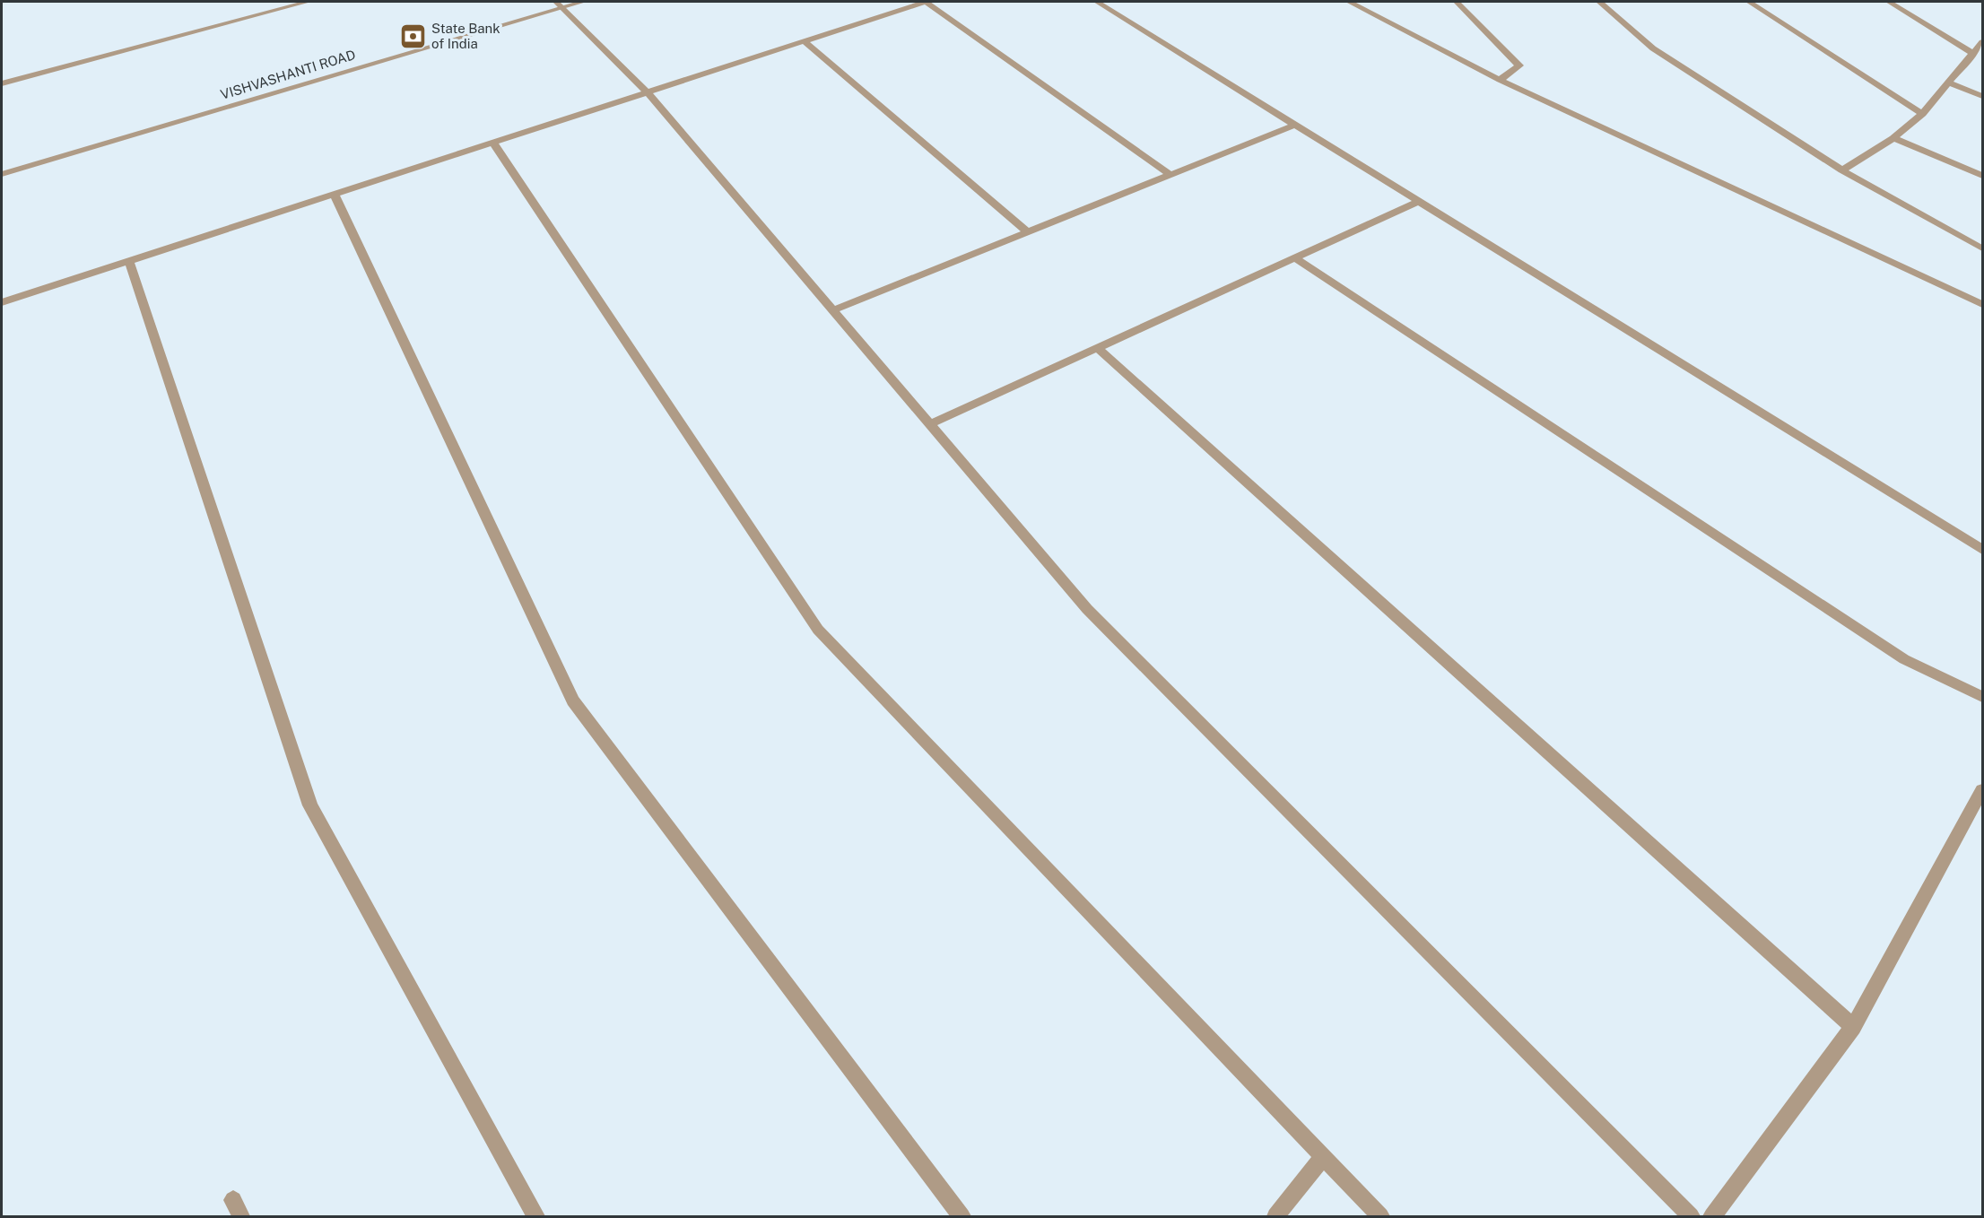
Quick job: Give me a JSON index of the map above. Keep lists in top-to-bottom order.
{
  "streets": {
    "street": ["VISHVASHANTI ROAD"]
  },
  "places": {
    "bank": ["State Bank of India"]
  }
}
